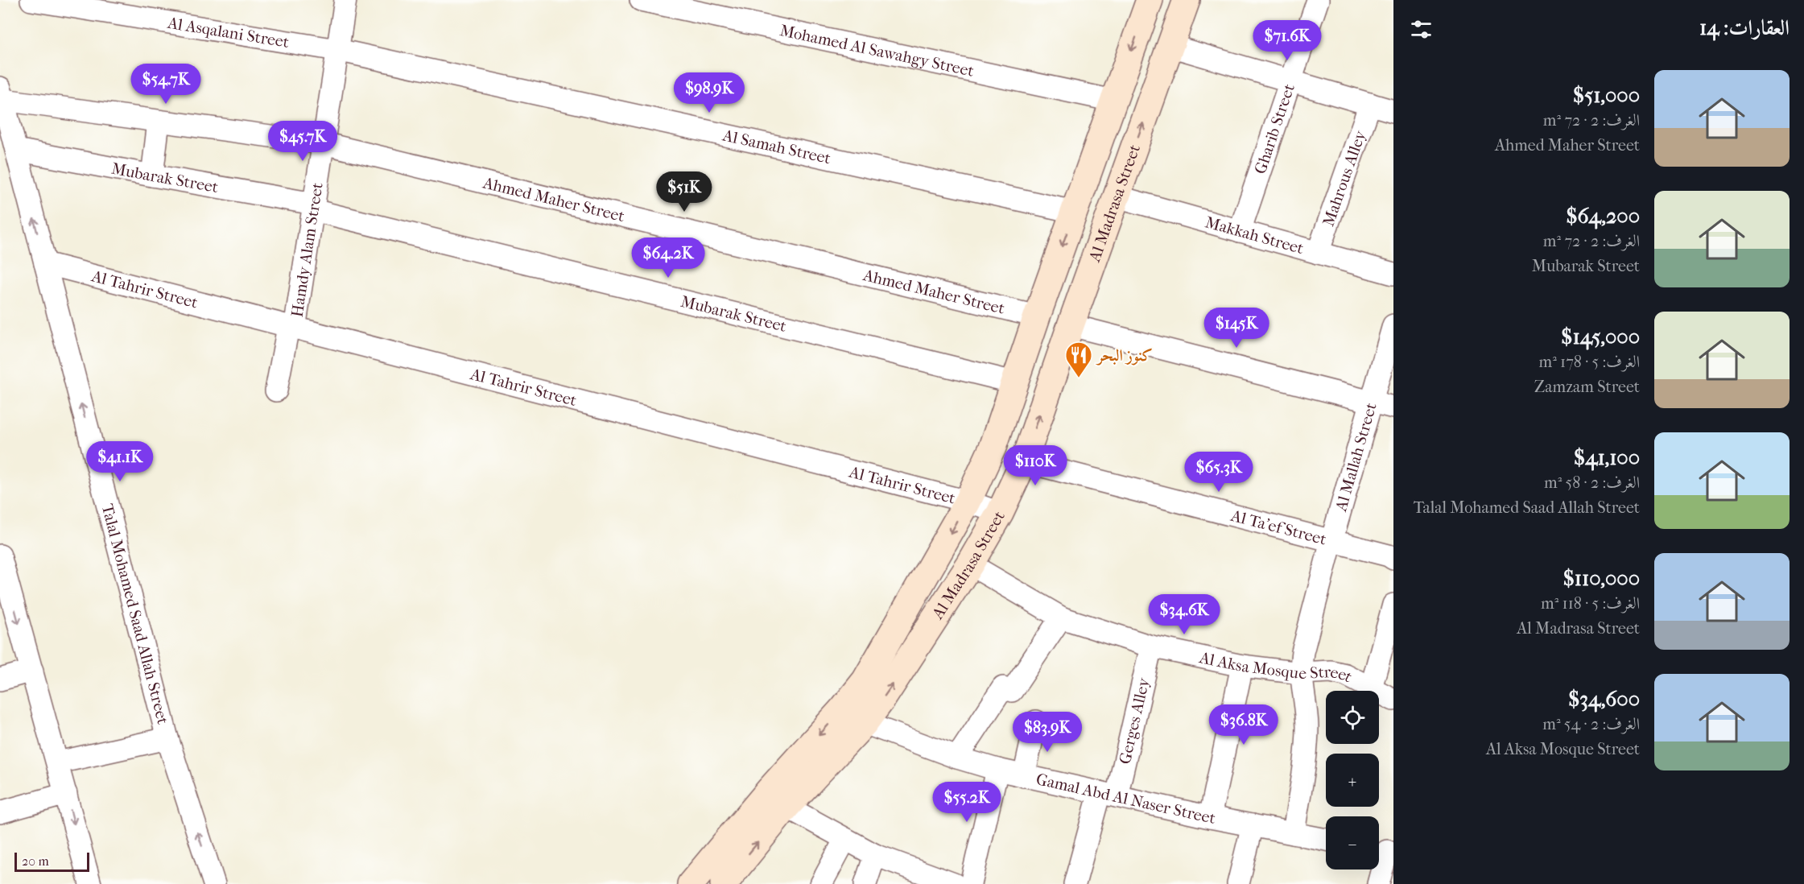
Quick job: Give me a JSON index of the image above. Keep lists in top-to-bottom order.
{
  "streets": {
    "main road": ["Al Madrasa Street"],
    "street": [
      "Al Asqalani Street",
      "Mohamed Al Sawahgy Street",
      "Gharib Street",
      "Al Samah Street",
      "Mubarak Street",
      "Mahrous Alley",
      "Ahmed Maher Street",
      "Makkah Street",
      "Hamdy Alam Street",
      "Al Tahrir Street",
      "Al Mallah Street",
      "Al Ta'ef Street",
      "Talal Mohamed Saad Allah Street",
      "Al Aksa Mosque Street",
      "Gerges Alley",
      "Gamal Abd Al Naser Street"
    ]
  },
  "crossings": [
    ["Al Asqalani Street", "Al Samah Street"],
    ["Al Asqalani Street", "Hamdy Alam Street"],
    ["Mohamed Al Sawahgy Street", "Al Madrasa Street"],
    ["Gharib Street", "Makkah Street"],
    ["Al Samah Street", "Al Madrasa Street"],
    ["Al Samah Street", "Hamdy Alam Street"],
    ["Mubarak Street", "Al Madrasa Street"],
    ["Mubarak Street", "Hamdy Alam Street"],
    ["Mubarak Street", "Talal Mohamed Saad Allah Street"],
    ["Mahrous Alley", "Makkah Street"],
    ["Ahmed Maher Street", "Al Madrasa Street"],
    ["Ahmed Maher Street", "Hamdy Alam Street"],
    ["Ahmed Maher Street", "Talal Mohamed Saad Allah Street"],
    ["Al Madrasa Street", "Makkah Street"],
    ["Al Madrasa Street", "Al Tahrir Street"],
    ["Al Madrasa Street", "Al Ta'ef Street"],
    ["Al Madrasa Street", "Al Aksa Mosque Street"],
    ["Al Madrasa Street", "Gamal Abd Al Naser Street"],
    ["Hamdy Alam Street", "Al Tahrir Street"],
    ["Al Tahrir Street", "Talal Mohamed Saad Allah Street"],
    ["Al Mallah Street", "Al Ta'ef Street"],
    ["Al Mallah Street", "Al Aksa Mosque Street"],
    ["Al Mallah Street", "Gamal Abd Al Naser Street"],
    ["Al Aksa Mosque Street", "Gerges Alley"],
    ["Gerges Alley", "Gamal Abd Al Naser Street"]
  ],
  "places": {
    "restaurant": ["كنوز البحر"]
  },
  "scale_bar": "20 m",
  "page": {
    "heading": "العقارات: 14",
    "price": [
      "$71.6K",
      "$54.7K",
      "$98.9K",
      "$45.7K",
      "$51K",
      "$64.2K",
      "$145K",
      "$41.1K",
      "$110K",
      "$65.3K",
      "$34.6K",
      "$36.8K",
      "$83.9K",
      "$55.2K"
    ],
    "list": [
      {
        "name": "$51,000",
        "note": "الغرف: 2 · 72 m² · Ahmed Maher Street"
      },
      {
        "name": "$64,200",
        "note": "الغرف: 2 · 72 m² · Mubarak Street"
      },
      {
        "name": "$145,000",
        "note": "الغرف: 5 · 178 m² · Zamzam Street"
      },
      {
        "name": "$41,100",
        "note": "الغرف: 2 · 58 m² · Talal Mohamed Saad Allah Street"
      },
      {
        "name": "$110,000",
        "note": "الغرف: 5 · 118 m² · Al Madrasa Street"
      },
      {
        "name": "$34,600",
        "note": "الغرف: 2 · 54 m² · Al Aksa Mosque Street"
      }
    ],
    "map_buttons": ["+", "−"],
    "scale": "20 m"
  }
}
